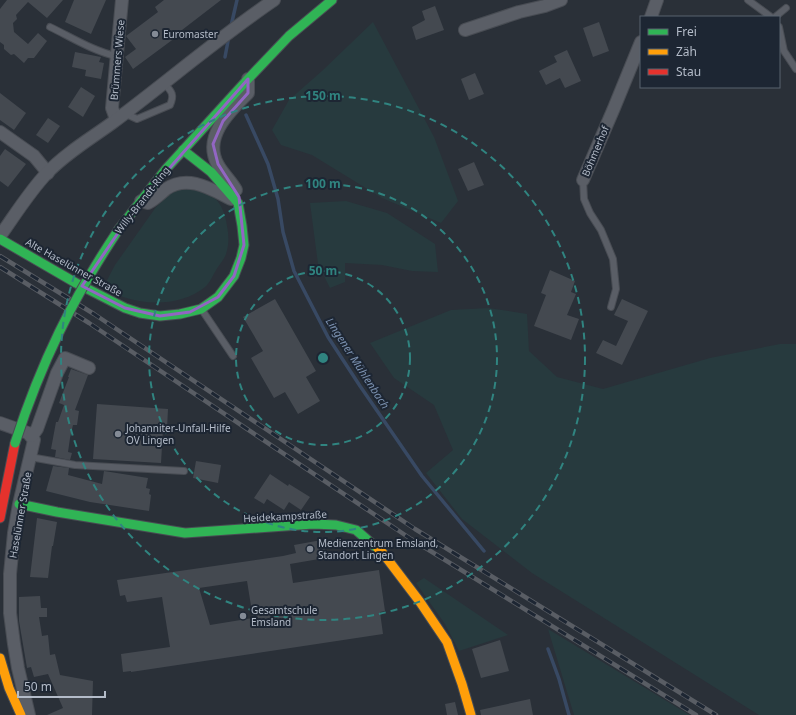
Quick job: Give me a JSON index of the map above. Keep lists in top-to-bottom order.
{
  "streets": {
    "street": [
      "Brümmers Wiese",
      "Böhmerhof",
      "Willy-Brandt-Ring",
      "Alte Haselünner Straße",
      "Haselünner Straße",
      "Heidekampstraße"
    ]
  },
  "crossings": [
    ["Haselünner Straße", "Heidekampstraße"]
  ],
  "water": ["Lingener Mühlenbach"],
  "places": [
    "Euromaster",
    "Johanniter-Unfall-Hilfe OV Lingen",
    "Medienzentrum Emsland, Standort Lingen",
    "Gesamtschule Emsland"
  ],
  "legend": ["Frei", "Zäh", "Stau"],
  "scale_bar": "50 m",
  "rings": ["150 m", "100 m", "50 m"]
}
